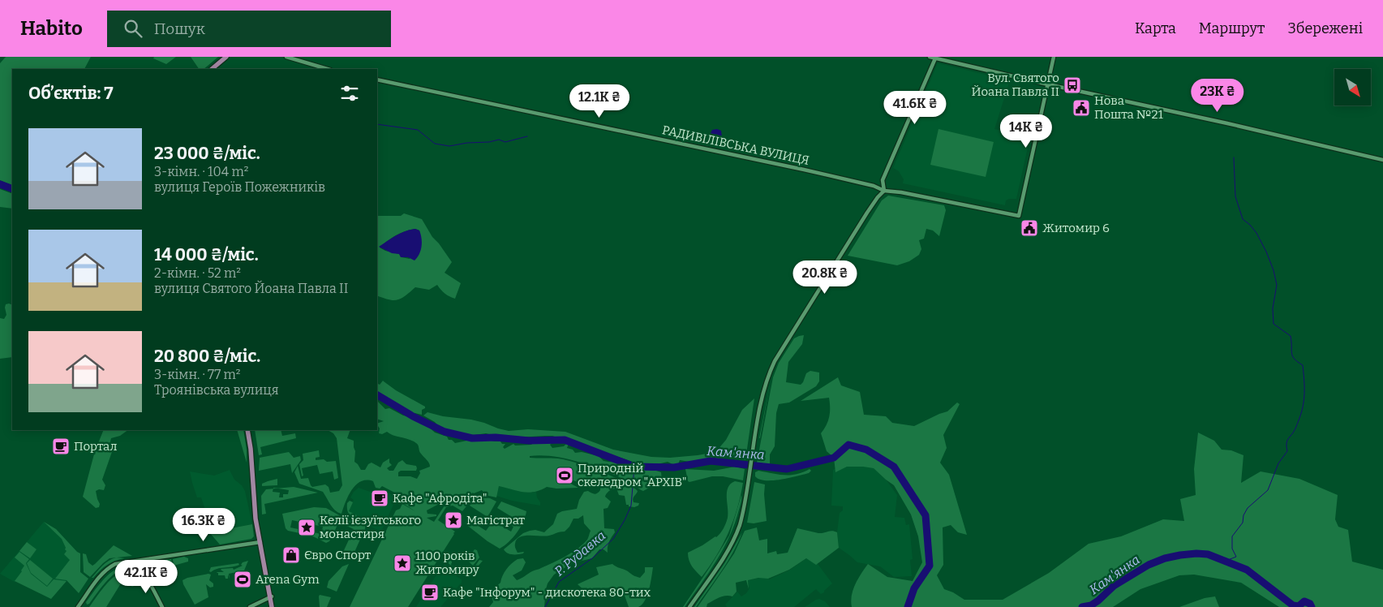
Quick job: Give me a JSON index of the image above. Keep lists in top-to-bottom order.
{
  "streets": {
    "street": ["РАДИВІЛІВСЬКА ВУЛИЦЯ"]
  },
  "water": ["Кам'янка", "Р. Рудавка"],
  "places": {
    "bus stop": ["Вул. Святого Йоана Павла ІІ"],
    "public building": ["Нова Пошта №21", "Житомир 6"],
    "cafe": ["Портал", "Кафе \"Афродіта\"", "Кафе \"Інфорум\" - дискотека 80-тих"],
    "sports": ["Природній скеледром \"АРХІВ\"", "Arena Gym"],
    "place": ["Магістрат", "Келії ієзуїтського монастиря", "1100 років Житомиру"],
    "shop": ["Євро Спорт"]
  },
  "north": "bottom right",
  "page": {
    "header": "Habito",
    "search": "Пошук",
    "nav": ["Карта", "Маршрут", "Збережені"],
    "heading": "Об’єктів: 7",
    "price": [
      "23K ₴",
      "12.1K ₴",
      "41.6K ₴",
      "14K ₴",
      "20.8K ₴",
      "16.3K ₴",
      "42.1K ₴"
    ],
    "list": [
      {
        "name": "23 000 ₴/міс.",
        "note": "3-кімн. · 104 m² · вулиця Героїв Пожежників"
      },
      {
        "name": "14 000 ₴/міс.",
        "note": "2-кімн. · 52 m² · вулиця Святого Йоана Павла II"
      },
      {
        "name": "20 800 ₴/міс.",
        "note": "3-кімн. · 77 m² · Троянівська вулиця"
      }
    ]
  }
}
